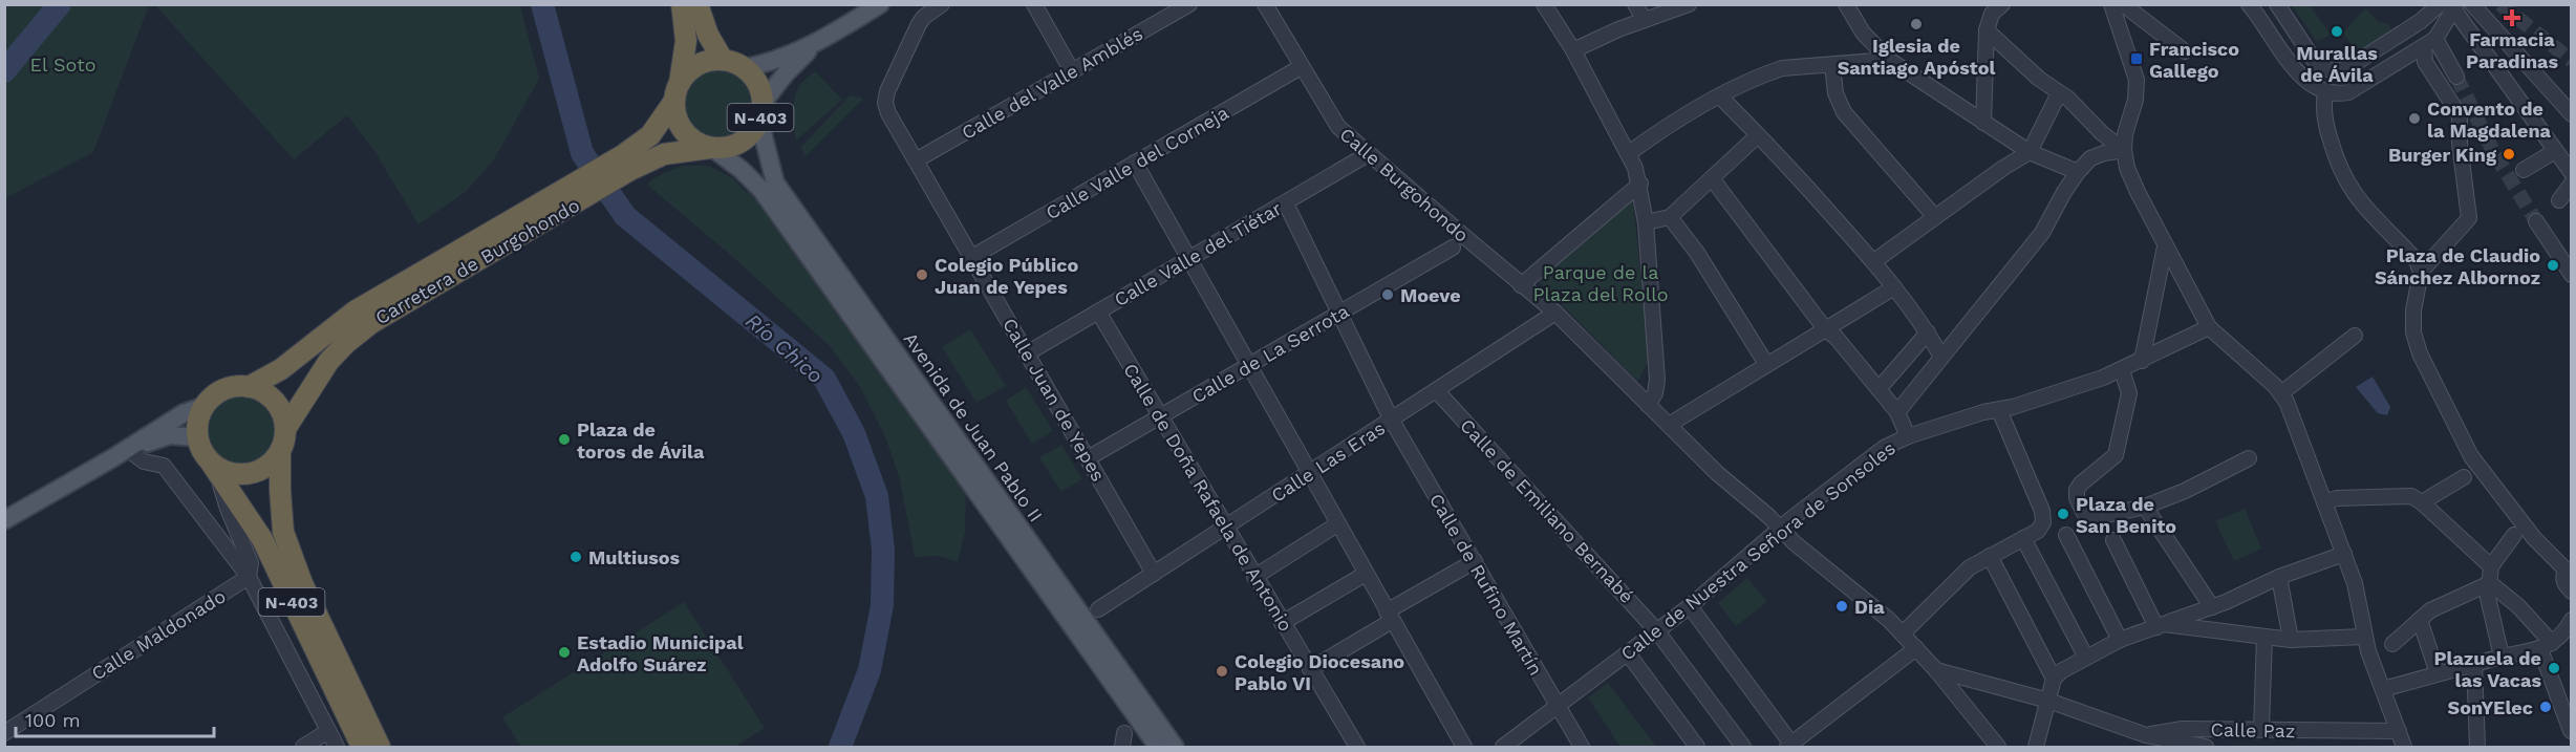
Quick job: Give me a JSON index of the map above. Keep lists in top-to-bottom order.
{
  "streets": {
    "highway": ["N-403", "Carretera de Burgohondo"],
    "main road": ["Avenida de Juan Pablo II"],
    "street": [
      "Calle del Valle Amblés",
      "Calle Valle del Corneja",
      "Calle Burgohondo",
      "Calle Valle del Tiétar",
      "Calle de La Serrota",
      "Calle Juan de Yepes",
      "Calle Las Eras",
      "Calle de Doña Rafaela de Antonio",
      "Calle de Emiliano Bernabé",
      "Calle de Nuestra Señora de Sonsoles",
      "Calle de Rufino Martín",
      "Calle Maldonado",
      "Calle Paz"
    ]
  },
  "crossings": [
    ["Calle del Valle Amblés", "Calle Juan de Yepes"],
    ["N-403", "Carretera de Burgohondo"],
    ["N-403", "Avenida de Juan Pablo II"],
    ["Calle Valle del Corneja", "Calle Burgohondo"],
    ["Calle Valle del Corneja", "Calle Juan de Yepes"],
    ["Calle Burgohondo", "Calle Valle del Tiétar"],
    ["Calle Burgohondo", "Calle Las Eras"],
    ["Calle Burgohondo", "Calle de Nuestra Señora de Sonsoles"],
    ["Calle Valle del Tiétar", "Calle Juan de Yepes"],
    ["Calle Valle del Tiétar", "Calle de Doña Rafaela de Antonio"],
    ["Calle Valle del Tiétar", "Calle de Rufino Martín"],
    ["Carretera de Burgohondo", "Avenida de Juan Pablo II"],
    ["Calle de La Serrota", "Calle Juan de Yepes"],
    ["Calle de La Serrota", "Calle de Doña Rafaela de Antonio"],
    ["Calle de La Serrota", "Calle de Rufino Martín"],
    ["Calle Juan de Yepes", "Calle Las Eras"],
    ["Calle Las Eras", "Calle de Doña Rafaela de Antonio"],
    ["Calle Las Eras", "Calle de Emiliano Bernabé"],
    ["Calle Las Eras", "Calle de Rufino Martín"],
    ["Calle de Emiliano Bernabé", "Calle de Nuestra Señora de Sonsoles"],
    ["Calle de Nuestra Señora de Sonsoles", "Calle de Rufino Martín"]
  ],
  "water": ["Río Chico"],
  "parks": ["El Soto", "Parque de la Plaza del Rollo"],
  "places": {
    "health": ["Farmacia Paradinas"],
    "other": [
      "Iglesia de Santiago Apóstol",
      "Murallas de Ávila",
      "Convento de la Magdalena",
      "Burger King",
      "Plaza de Claudio Sánchez Albornoz",
      "Colegio Público Juan de Yepes",
      "Moeve",
      "Plaza de toros de Ávila",
      "Plaza de San Benito",
      "Multiusos",
      "Dia",
      "Estadio Municipal Adolfo Suárez",
      "Plazuela de las Vacas",
      "Colegio Diocesano Pablo VI",
      "SonYElec"
    ],
    "transit": ["Francisco Gallego"]
  },
  "scale_bar": "100 m"
}
